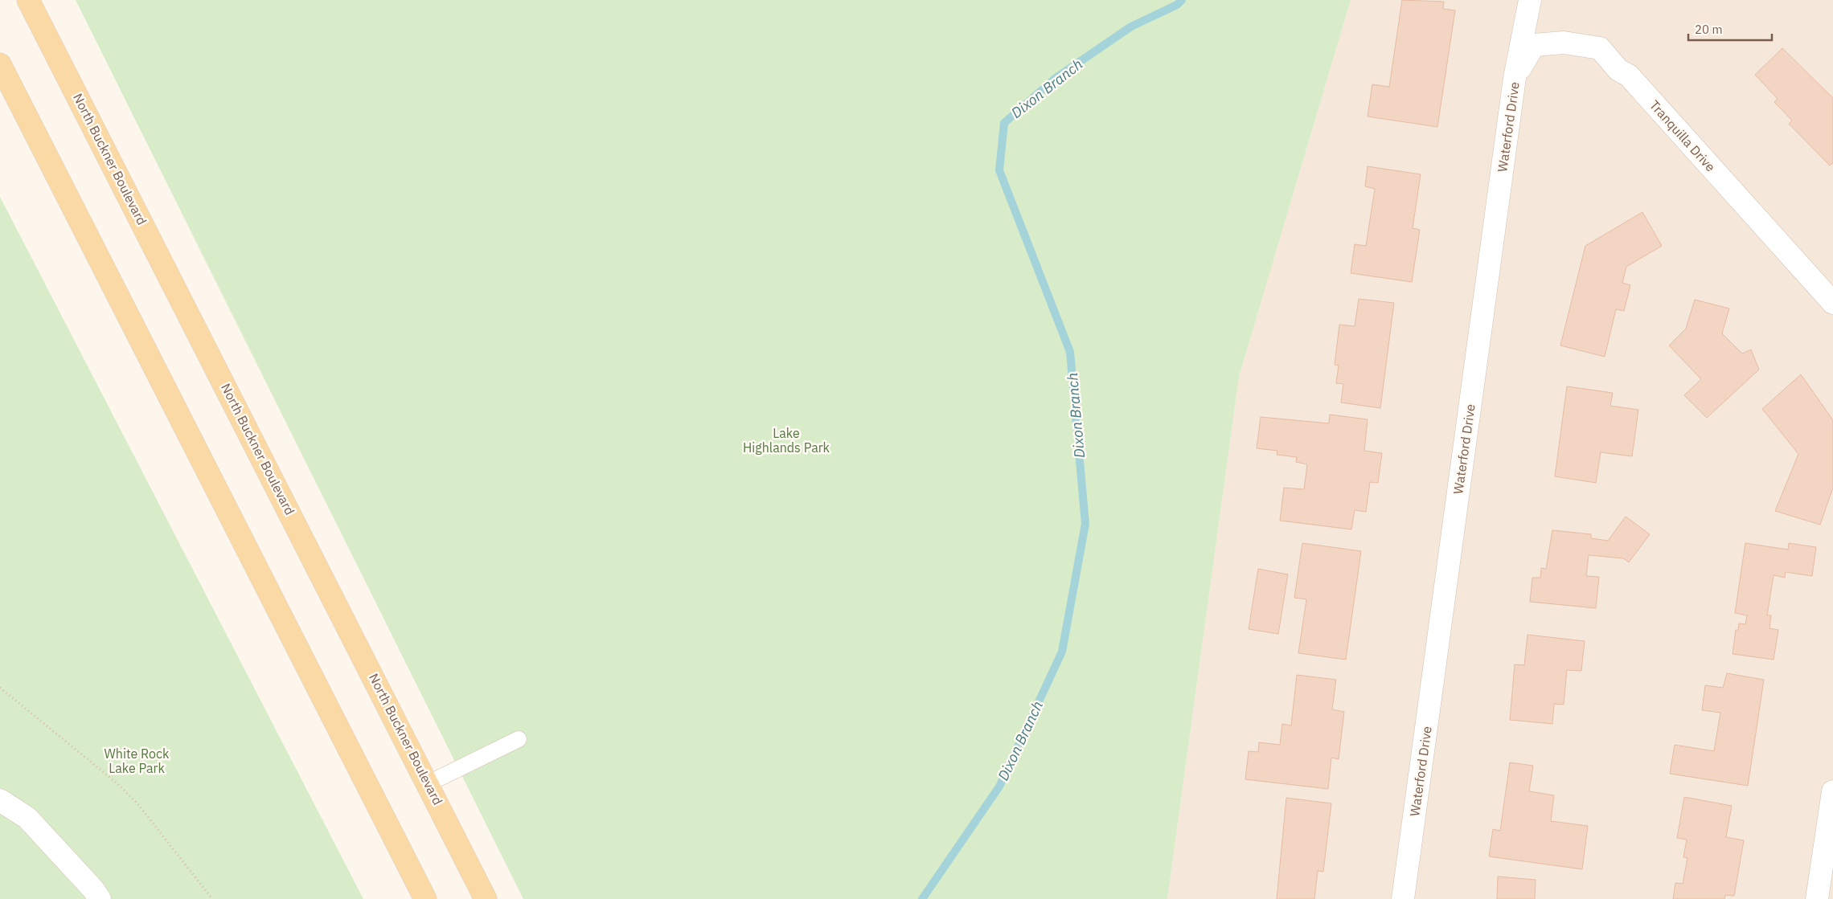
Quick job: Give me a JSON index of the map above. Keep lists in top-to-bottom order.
{
  "streets": {
    "main road": ["North Buckner Boulevard"],
    "street": ["Waterford Drive", "Tranquilla Drive"]
  },
  "crossings": [
    ["Waterford Drive", "Tranquilla Drive"]
  ],
  "water": ["Dixon Branch"],
  "parks": ["Lake Highlands Park", "White Rock Lake Park"],
  "scale_bar": "20 m"
}
